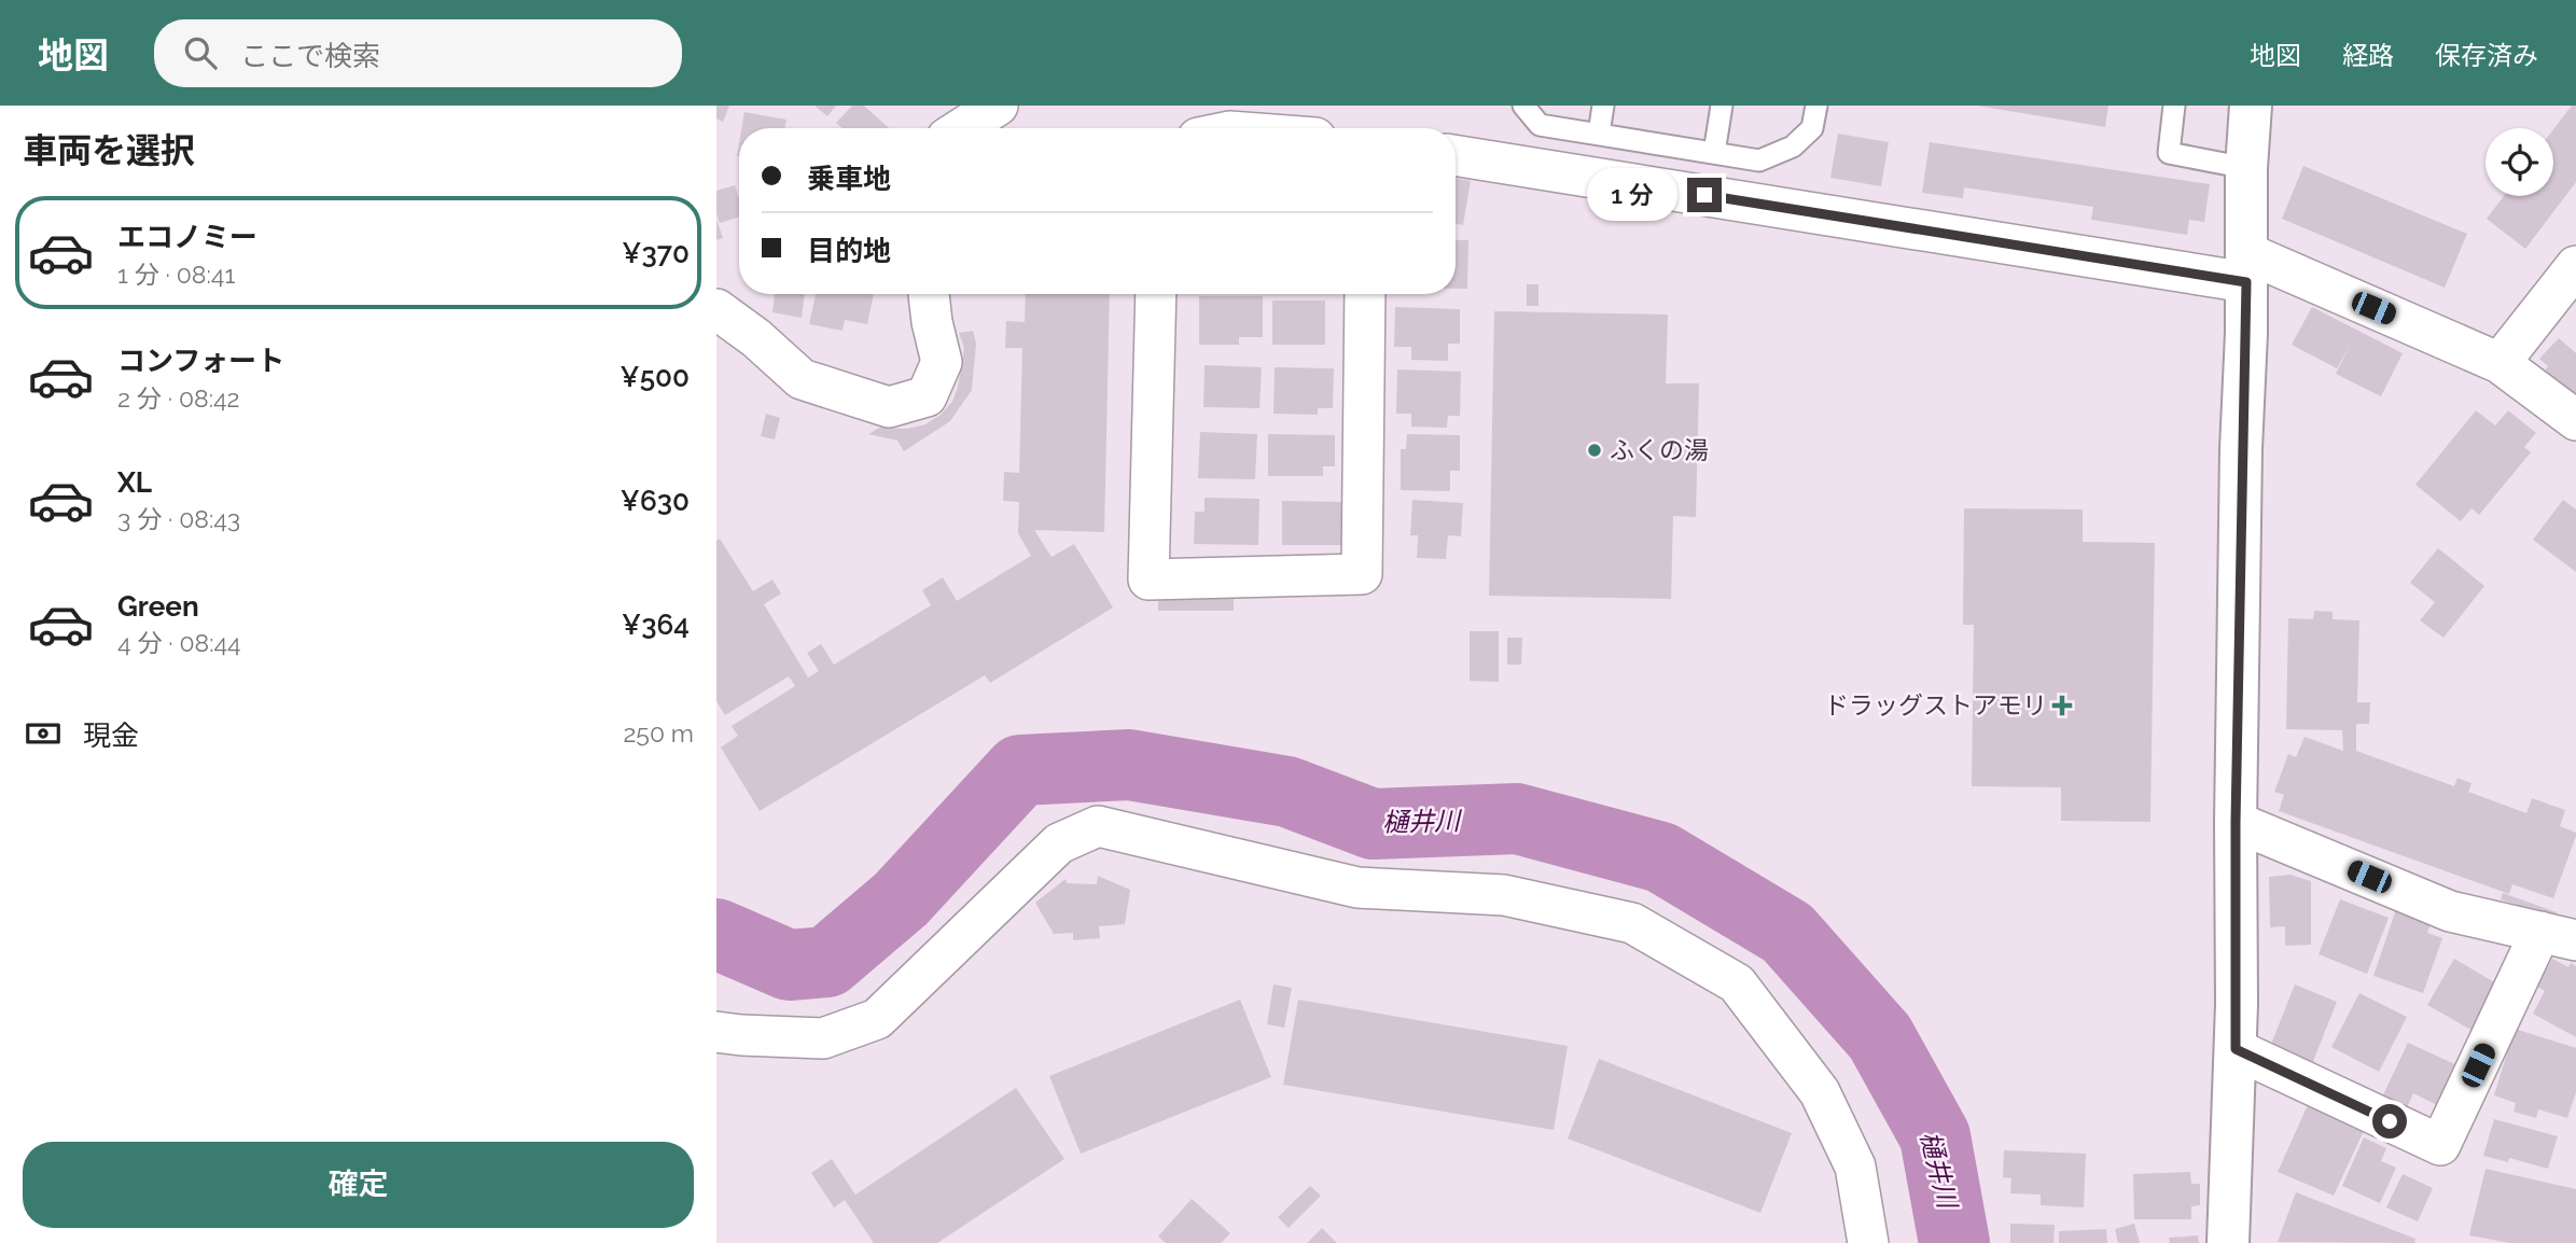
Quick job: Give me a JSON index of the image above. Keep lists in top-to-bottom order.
{
  "water": ["樋井川"],
  "places": {
    "other": ["ふくの湯"],
    "health": ["ドラッグストアモリ"]
  },
  "page": {
    "header": "地図",
    "search": "ここで検索",
    "nav": ["地図", "経路", "保存済み"],
    "heading": "車両を選択",
    "banner": ["乗車地", "目的地"],
    "bubble": "1 分",
    "list": [
      {
        "name": "エコノミー",
        "note": "1 分 · 08:41",
        "value": "¥370"
      },
      {
        "name": "コンフォート",
        "note": "2 分 · 08:42",
        "value": "¥500"
      },
      {
        "name": "XL",
        "note": "3 分 · 08:43",
        "value": "¥630"
      },
      {
        "name": "Green",
        "note": "4 分 · 08:44",
        "value": "¥364"
      }
    ],
    "pay": ["現金", "250 m"],
    "buttons": "確定"
  }
}
